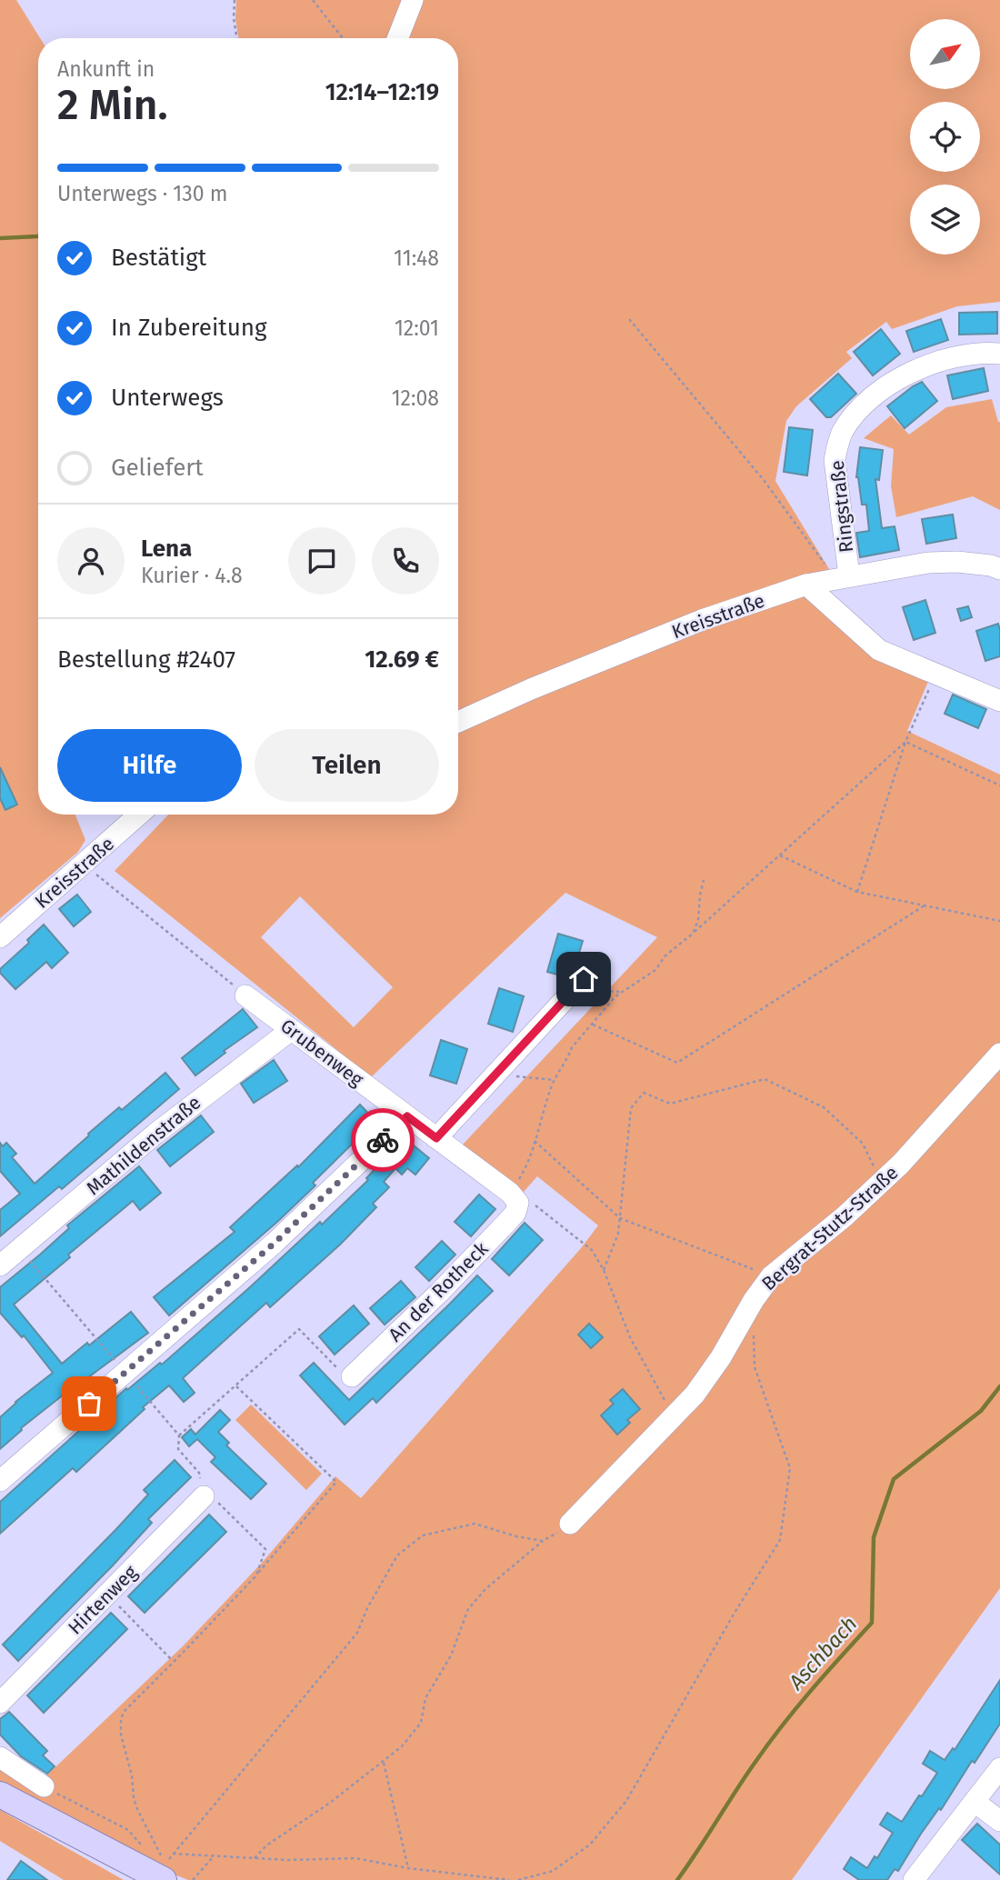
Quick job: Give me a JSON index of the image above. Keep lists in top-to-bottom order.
{
  "streets": {
    "street": [
      "Ringstraße",
      "Kreisstraße",
      "Grubenweg",
      "Mathildenstraße",
      "Bergrat-Stutz-Straße",
      "An der Rotheck",
      "Hirtenweg"
    ]
  },
  "crossings": [
    ["Ringstraße", "Kreisstraße"],
    ["Grubenweg", "Mathildenstraße"],
    ["Grubenweg", "An der Rotheck"]
  ],
  "water": ["Aschbach"],
  "north": "top right",
  "page": {
    "heading": ["2 Min.", "Ankunft in", "12:14–12:19"],
    "panel": [
      "Lena",
      "Kurier · 4.8",
      "Bestellung #2407",
      "12.69 €"
    ],
    "bar": "Unterwegs · 130 m",
    "list": [
      ["Bestätigt", "11:48"],
      ["In Zubereitung", "12:01"],
      ["Unterwegs", "12:08"],
      "Geliefert"
    ],
    "buttons": ["Hilfe", "Teilen"]
  }
}
